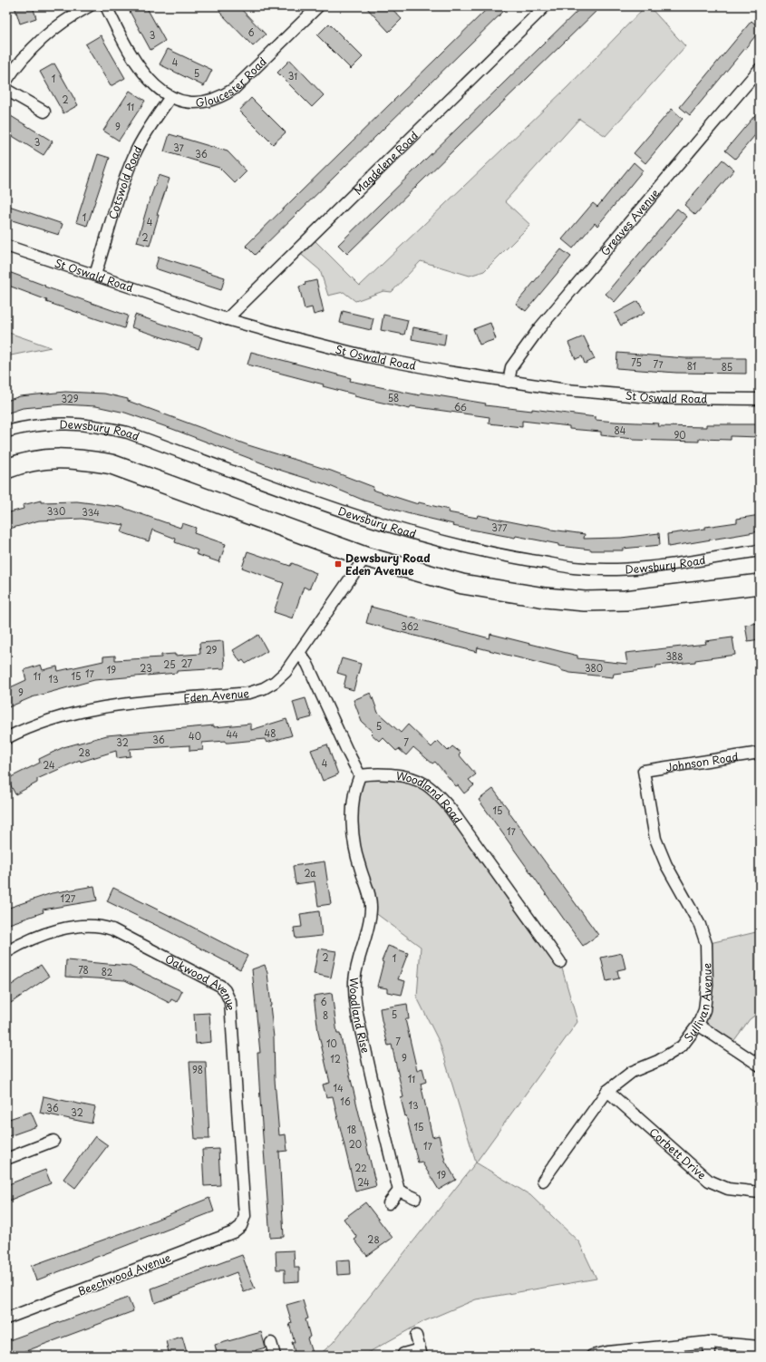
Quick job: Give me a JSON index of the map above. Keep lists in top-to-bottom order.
{
  "streets": {
    "street": [
      "Gloucester Road",
      "Magdelene Road",
      "Cotswold Road",
      "Greaves Avenue",
      "St Oswald Road",
      "Dewsbury Road",
      "Eden Avenue",
      "Johnson Road",
      "Woodland Road",
      "Oakwood Avenue",
      "Sullivan Avenue",
      "Woodland Rise",
      "Corbett Drive",
      "Beechwood Avenue"
    ]
  },
  "crossings": [
    ["Gloucester Road", "Cotswold Road"],
    ["Magdelene Road", "St Oswald Road"],
    ["Cotswold Road", "St Oswald Road"],
    ["Greaves Avenue", "St Oswald Road"],
    ["Johnson Road", "Sullivan Avenue"],
    ["Woodland Road", "Woodland Rise"],
    ["Oakwood Avenue", "Beechwood Avenue"],
    ["Sullivan Avenue", "Corbett Drive"]
  ],
  "places": {
    "transit": ["Dewsbury Road Eden Avenue"]
  },
  "house_numbers": [
    "6",
    "3",
    "4",
    "5",
    "31",
    "1",
    "2",
    "11",
    "9",
    "3",
    "37",
    "36",
    "1",
    "4",
    "2",
    "75",
    "77",
    "81",
    "85",
    "58",
    "329",
    "66",
    "84",
    "90",
    "330",
    "334",
    "377",
    "362",
    "29",
    "388",
    "27",
    "25",
    "23",
    "380",
    "19",
    "17",
    "11",
    "15",
    "13",
    "9",
    "5",
    "48",
    "44",
    "40",
    "36",
    "32",
    "7",
    "28",
    "4",
    "24",
    "15",
    "17",
    "2a",
    "127",
    "2",
    "1",
    "78",
    "82",
    "6",
    "5",
    "8",
    "7",
    "10",
    "9",
    "12",
    "98",
    "11",
    "14",
    "16",
    "13",
    "36",
    "32",
    "15",
    "18",
    "20",
    "17",
    "22",
    "19",
    "24",
    "28"
  ]
}
